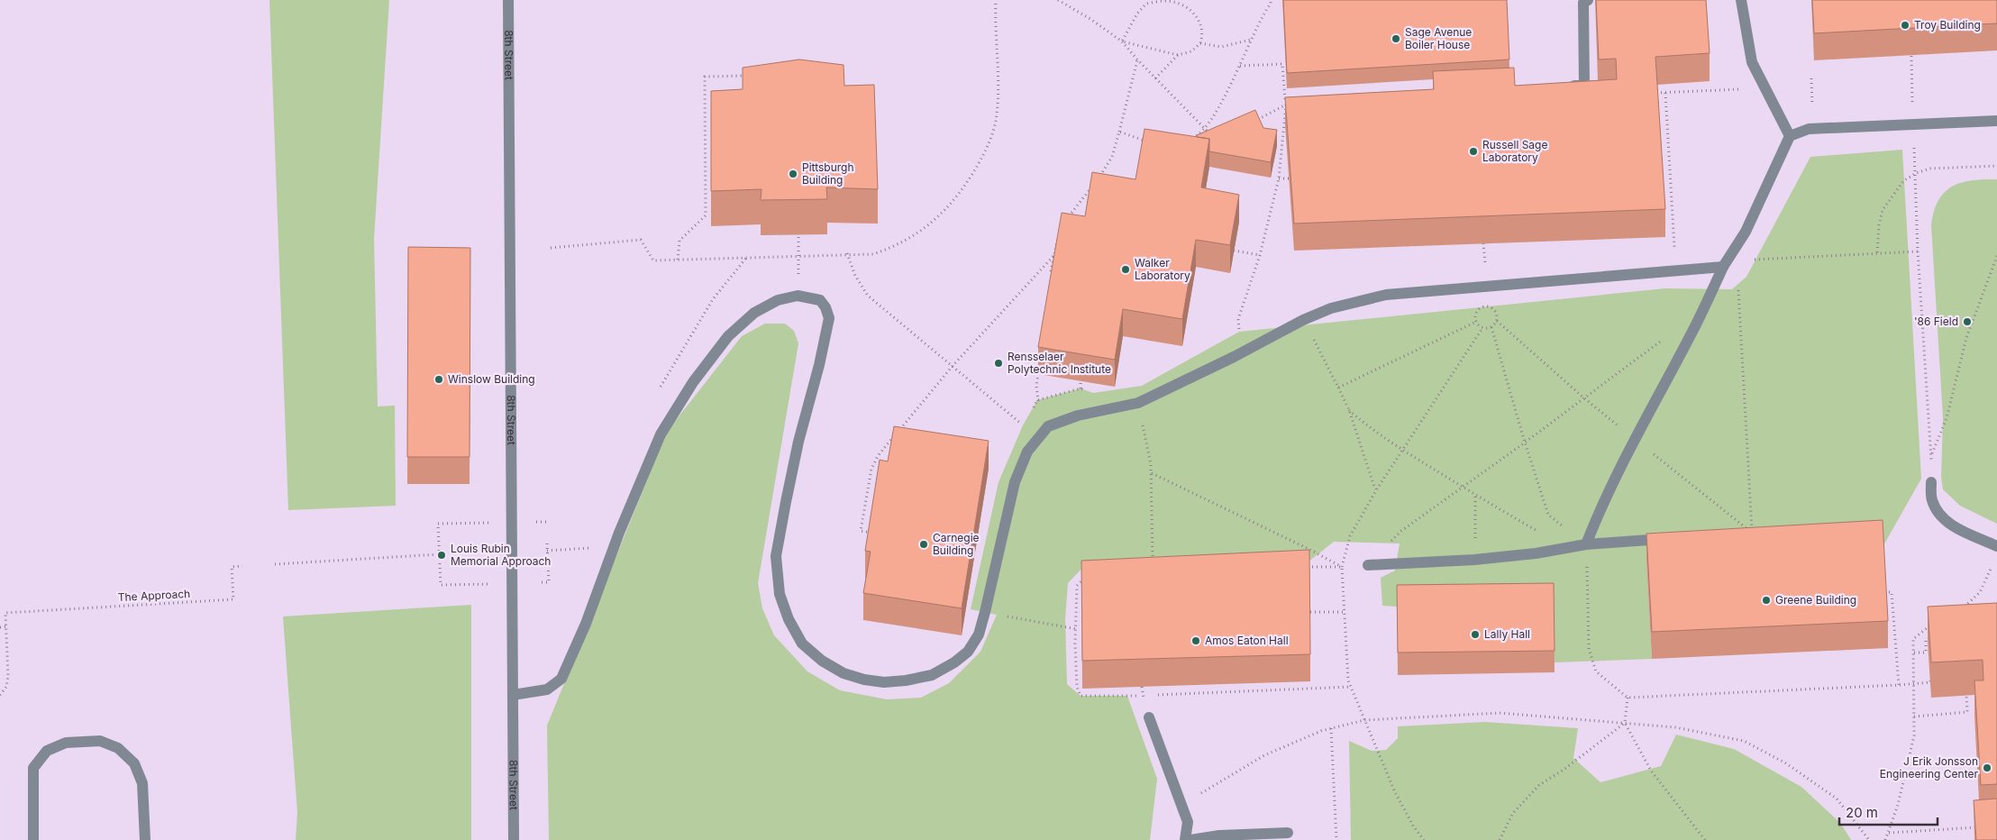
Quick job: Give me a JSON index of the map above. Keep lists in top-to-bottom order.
{
  "streets": {
    "street": ["8th Street"],
    "path": ["The Approach"]
  },
  "places": [
    "Troy Building",
    "Sage Avenue Boiler House",
    "Russell Sage Laboratory",
    "Pittsburgh Building",
    "Walker Laboratory",
    "'86 Field",
    "Rensselaer Polytechnic Institute",
    "Winslow Building",
    "Carnegie Building",
    "Louis Rubin Memorial Approach",
    "Greene Building",
    "Lally Hall",
    "Amos Eaton Hall",
    "J Erik Jonsson Engineering Center"
  ],
  "scale_bar": "20 m"
}
